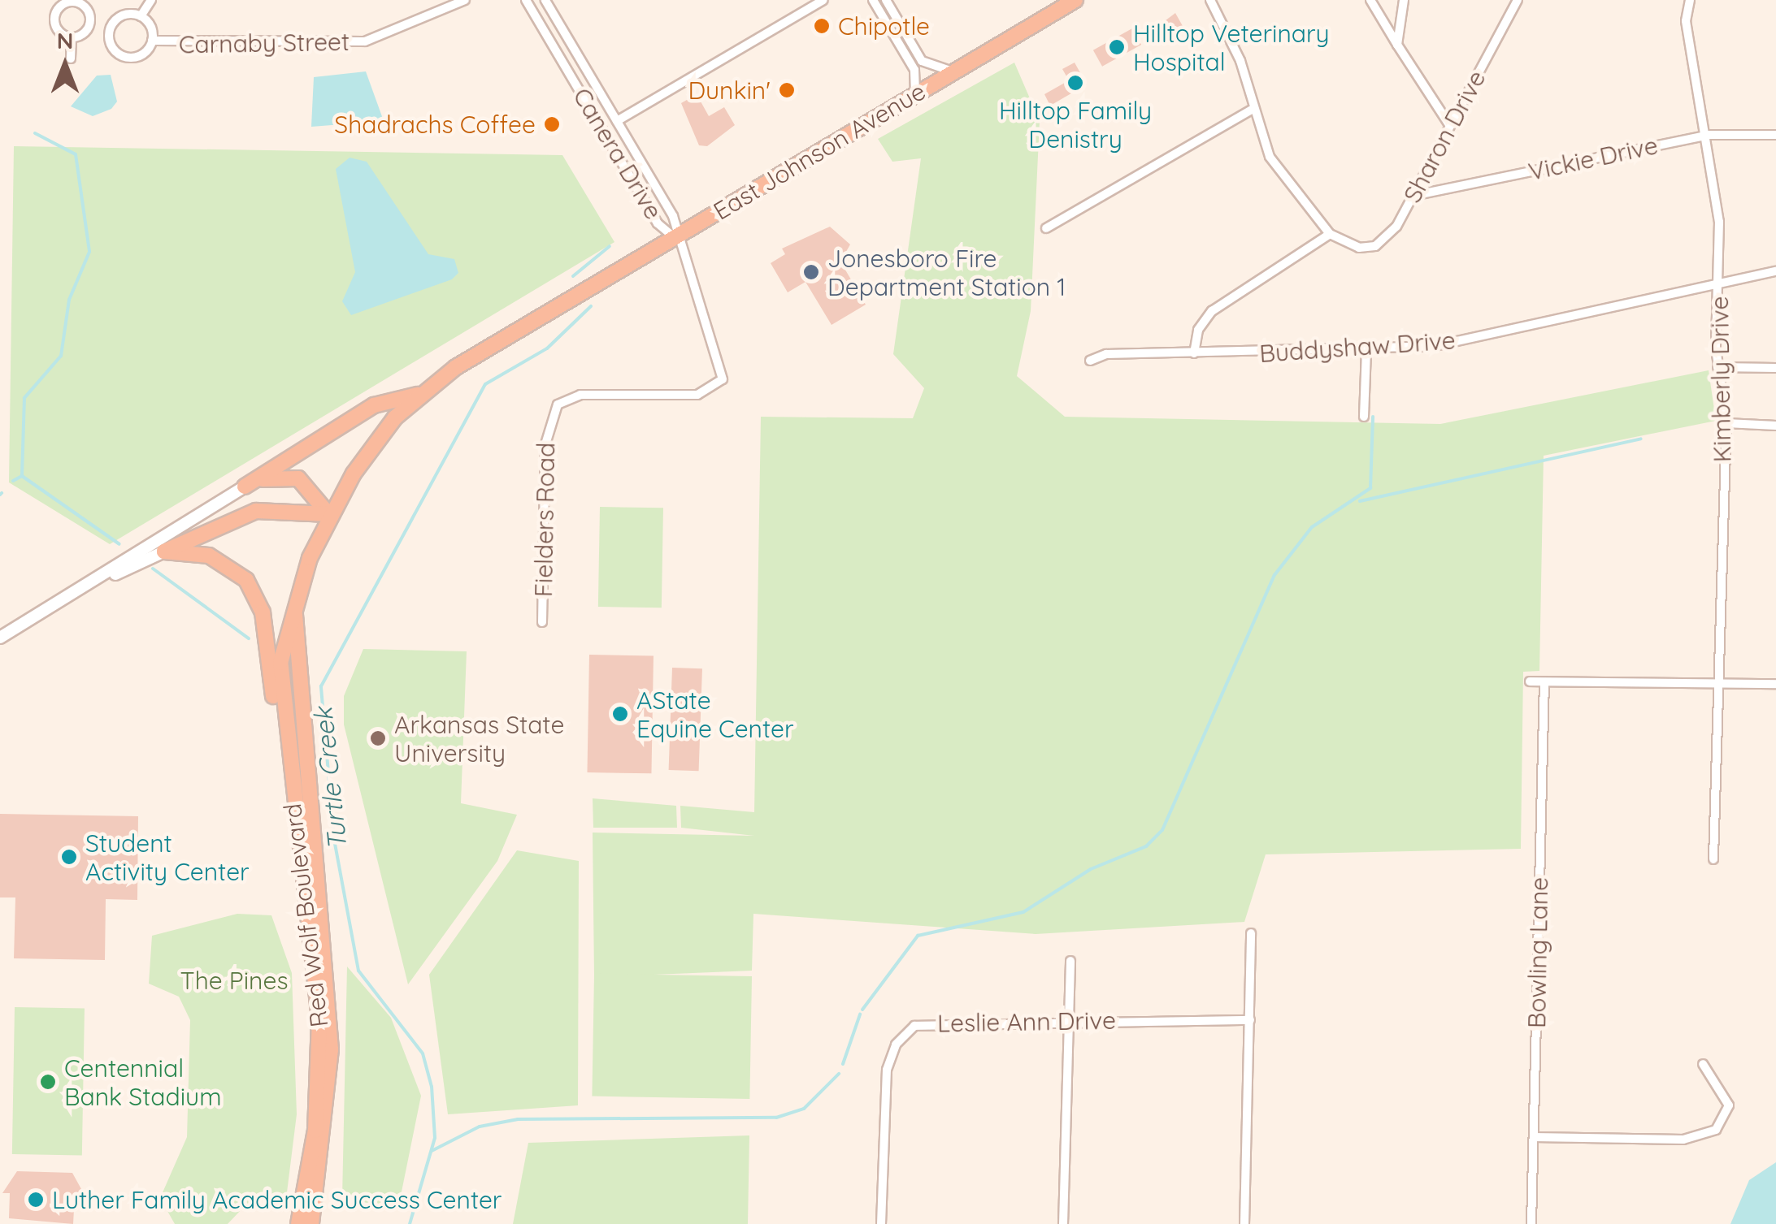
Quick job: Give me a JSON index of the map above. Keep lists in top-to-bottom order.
{
  "streets": {
    "highway": ["East Johnson Avenue", "Red Wolf Boulevard"],
    "street": [
      "Carnaby Street",
      "Sharon Drive",
      "Canera Drive",
      "Vickie Drive",
      "Buddyshaw Drive",
      "Kimberly Drive",
      "Fielders Road",
      "Bowling Lane",
      "Leslie Ann Drive"
    ]
  },
  "crossings": [
    ["Sharon Drive", "Vickie Drive"],
    ["East Johnson Avenue", "Canera Drive"],
    ["East Johnson Avenue", "Fielders Road"],
    ["East Johnson Avenue", "Red Wolf Boulevard"],
    ["Canera Drive", "Fielders Road"],
    ["Vickie Drive", "Kimberly Drive"],
    ["Buddyshaw Drive", "Kimberly Drive"]
  ],
  "water": ["Turtle Creek"],
  "parks": ["The Pines"],
  "places": [
    "Chipotle",
    "Hilltop Veterinary Hospital",
    "Hilltop Family Denistry",
    "Dunkin'",
    "Shadrachs Coffee",
    "Jonesboro Fire Department Station 1",
    "AState Equine Center",
    "Arkansas State University",
    "Student Activity Center",
    "Centennial Bank Stadium",
    "Luther Family Academic Success Center"
  ],
  "north": "top"
}
